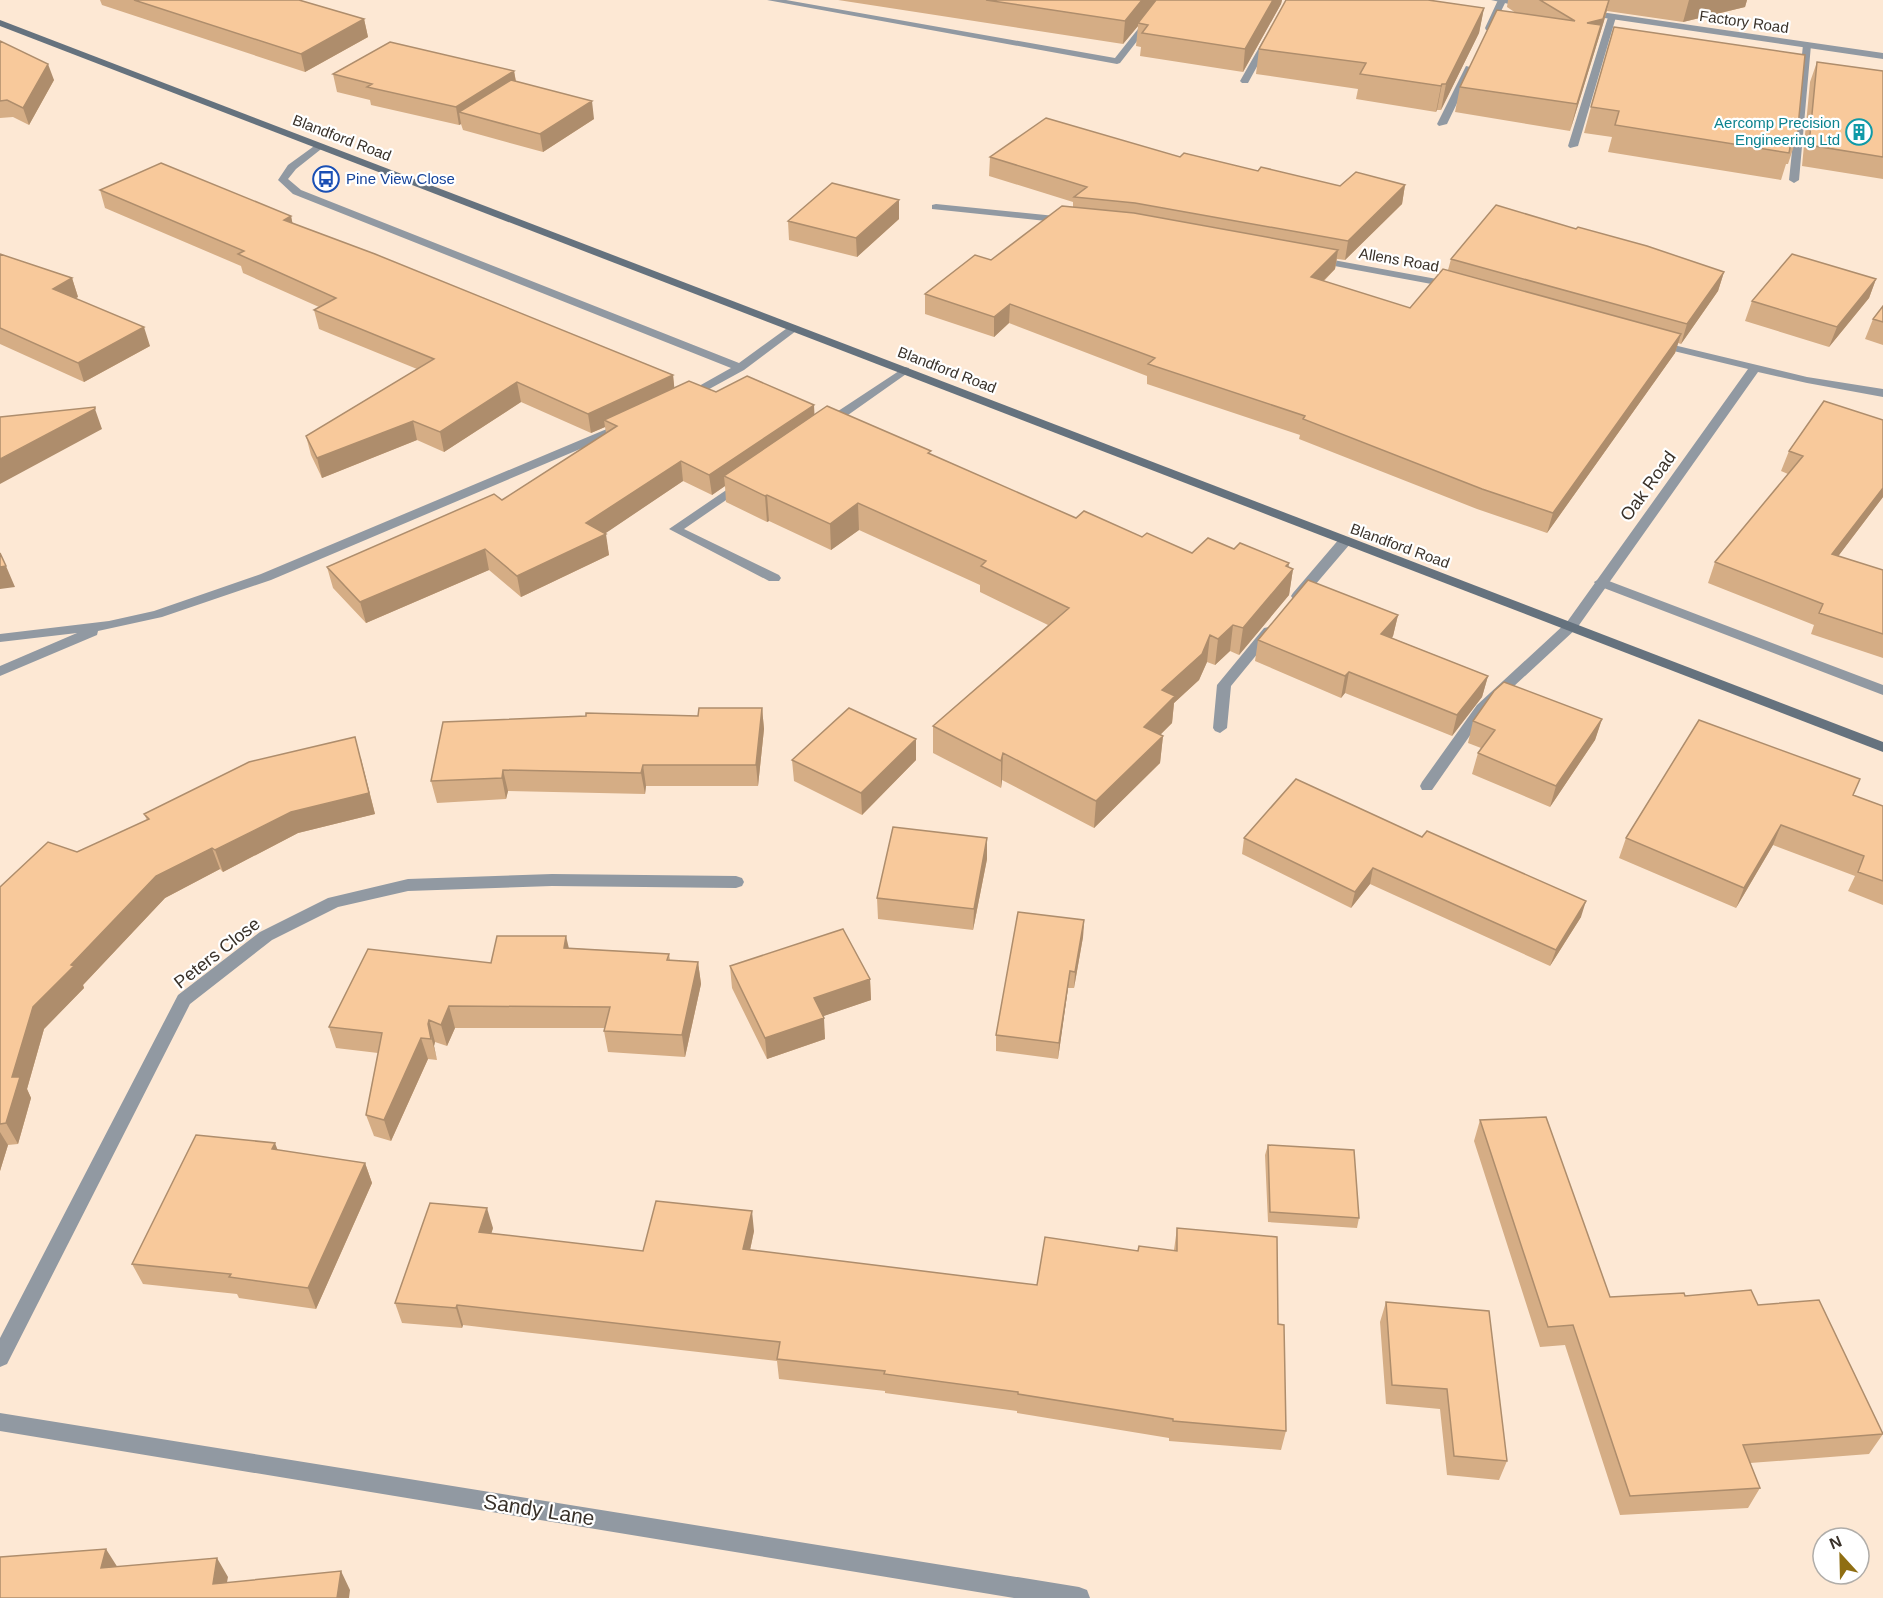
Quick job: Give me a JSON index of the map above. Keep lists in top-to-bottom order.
{
  "streets": {
    "main road": ["Blandford Road"],
    "street": [
      "Factory Road",
      "Allens Road",
      "Oak Road",
      "Peters Close",
      "Sandy Lane"
    ]
  },
  "crossings": [
    ["Blandford Road", "Oak Road"]
  ],
  "places": {
    "building": ["Aercomp Precision Engineering Ltd"],
    "bus stop": ["Pine View Close"]
  },
  "north": "top"
}
